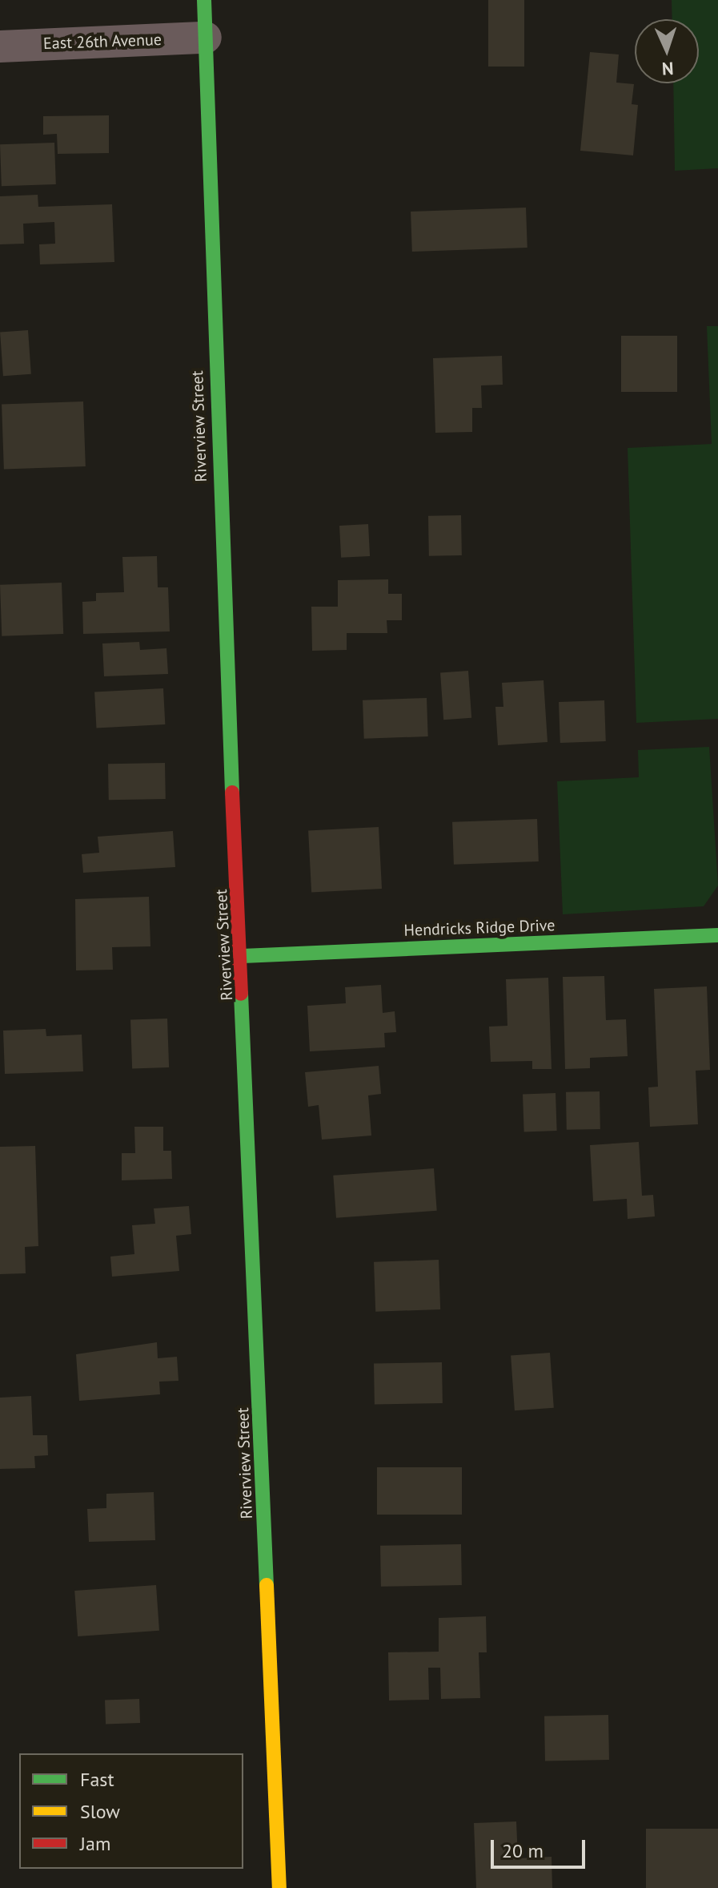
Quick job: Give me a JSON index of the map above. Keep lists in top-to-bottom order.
{
  "streets": {
    "street": ["East 26th Avenue", "Riverview Street", "Hendricks Ridge Drive"]
  },
  "crossings": [
    ["East 26th Avenue", "Riverview Street"],
    ["Riverview Street", "Hendricks Ridge Drive"]
  ],
  "legend": ["Fast", "Slow", "Jam"],
  "scale_bar": "20 m",
  "north": "bottom"
}
